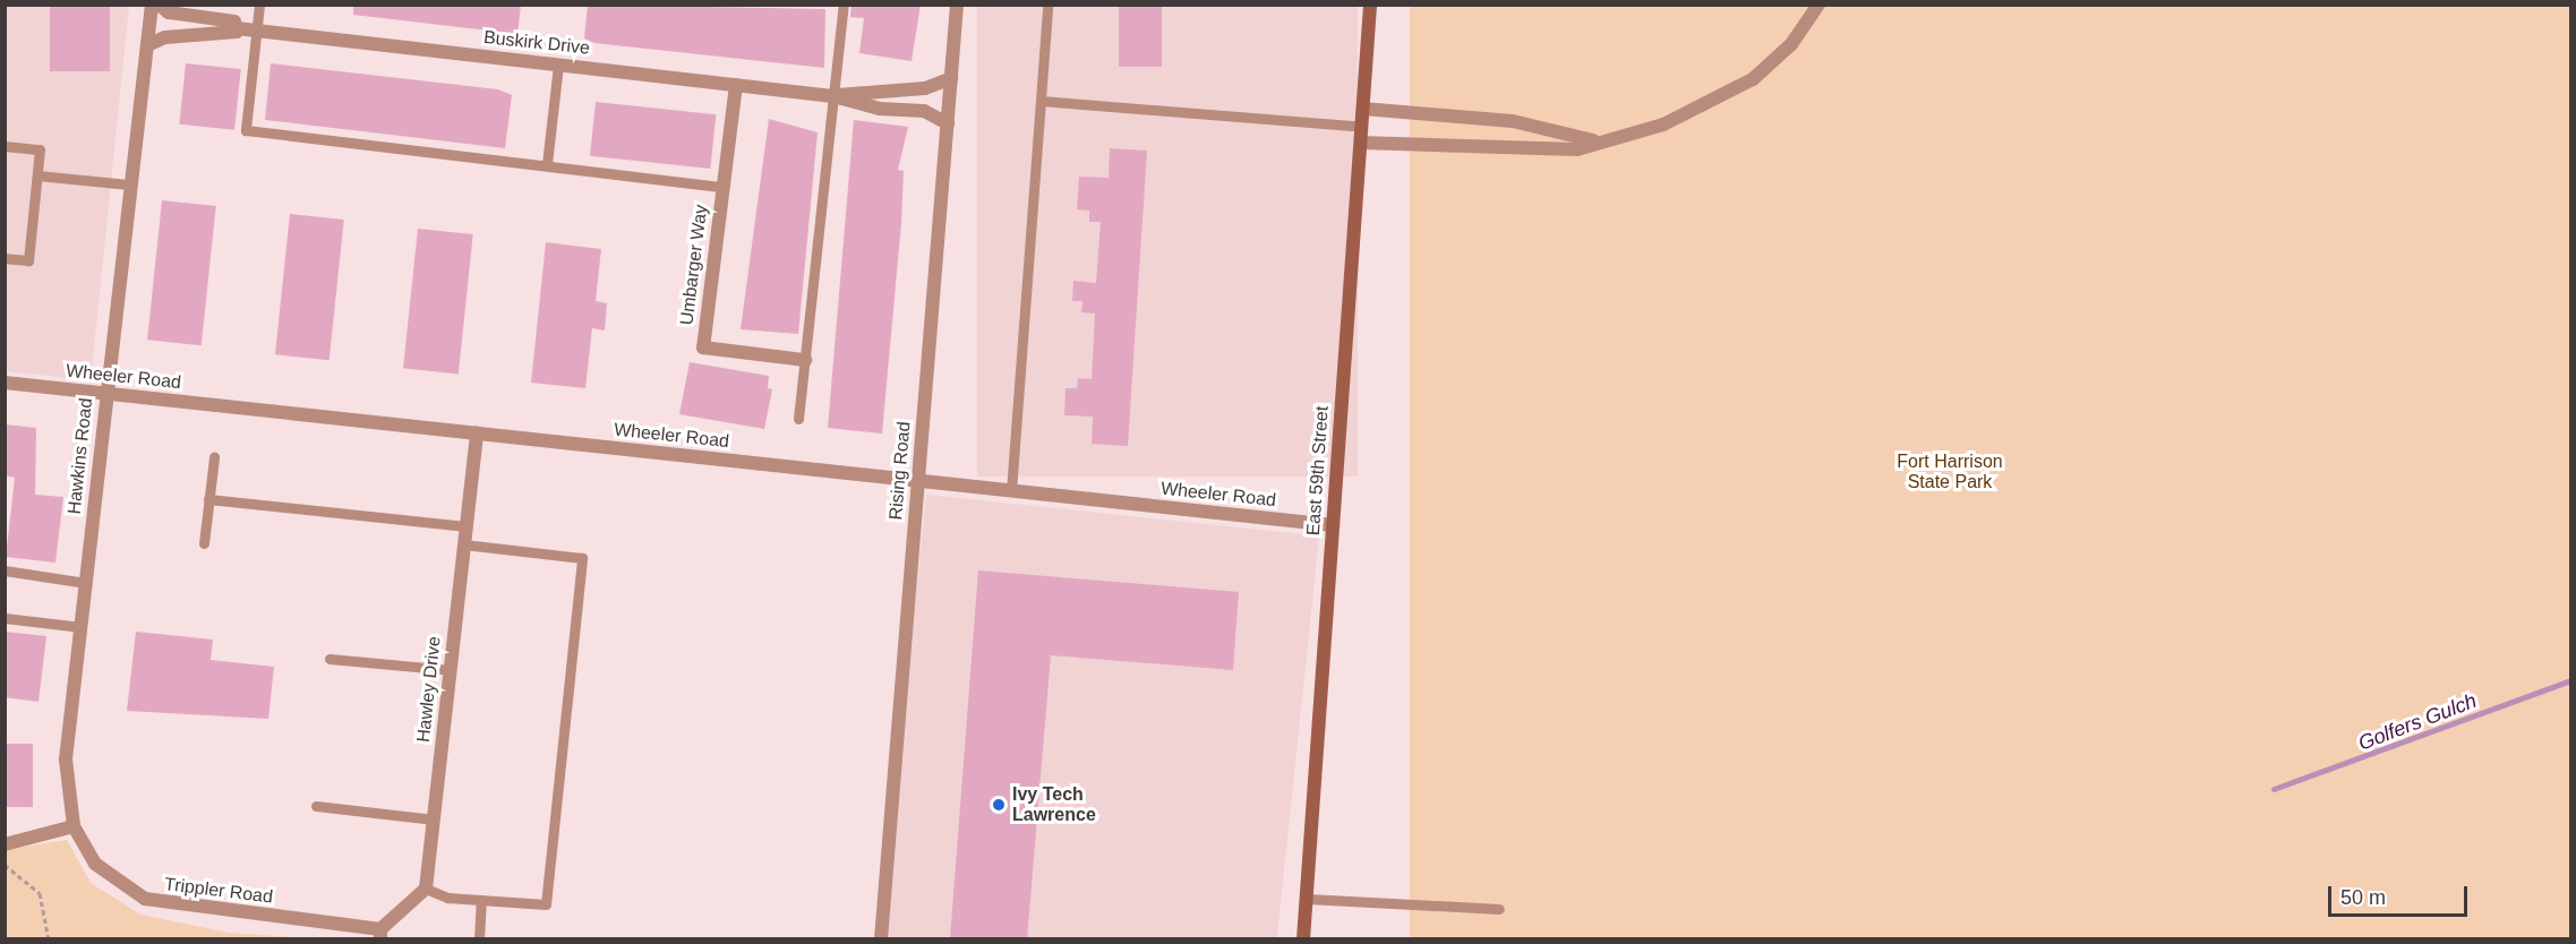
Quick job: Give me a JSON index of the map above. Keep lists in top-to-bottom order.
{
  "streets": {
    "street": [
      "Buskirk Drive",
      "Umbarger Way",
      "Wheeler Road",
      "Hawkins Road",
      "Rising Road",
      "East 59th Street",
      "Hawley Drive",
      "Trippler Road"
    ]
  },
  "crossings": [
    ["Buskirk Drive", "Umbarger Way"],
    ["Buskirk Drive", "Hawkins Road"],
    ["Buskirk Drive", "Rising Road"],
    ["Wheeler Road", "Hawkins Road"],
    ["Wheeler Road", "Rising Road"],
    ["Wheeler Road", "East 59th Street"],
    ["Wheeler Road", "Hawley Drive"],
    ["Hawkins Road", "Trippler Road"]
  ],
  "water": ["Golfers Gulch"],
  "parks": ["Fort Harrison State Park"],
  "places": ["Ivy Tech Lawrence"],
  "scale_bar": "50 m"
}
